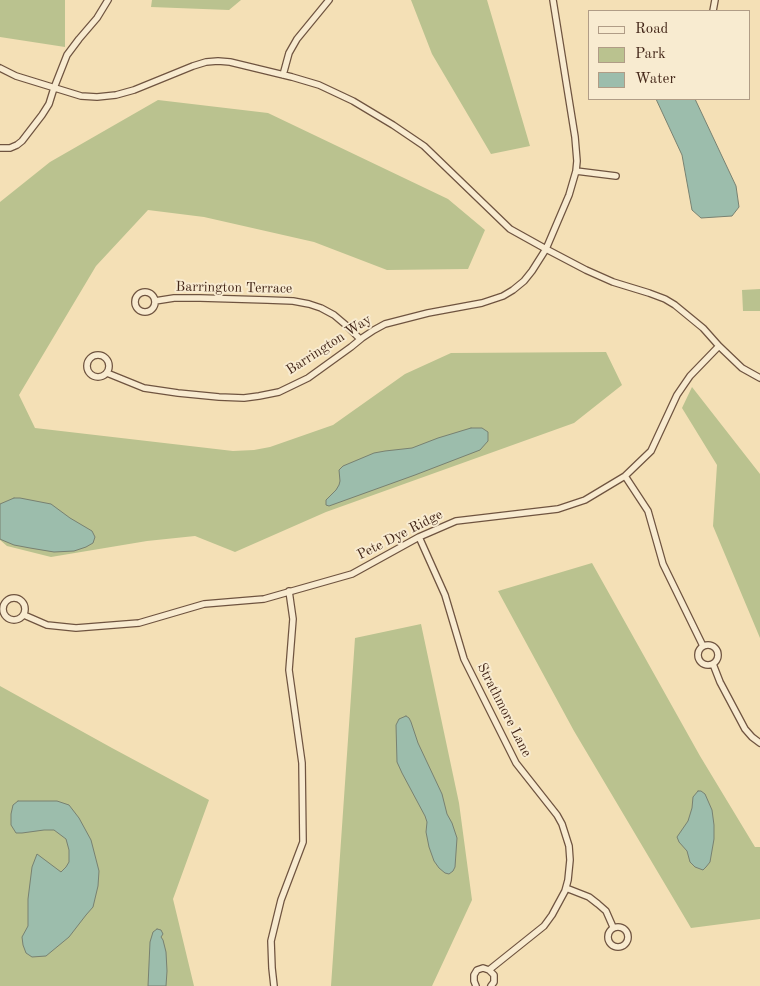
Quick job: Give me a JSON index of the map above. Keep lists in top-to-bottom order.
{
  "streets": {
    "street": [
      "Barrington Terrace",
      "Barrington Way",
      "Pete Dye Ridge",
      "Strathmore Lane"
    ]
  },
  "crossings": [
    ["Barrington Terrace", "Barrington Way"],
    ["Pete Dye Ridge", "Strathmore Lane"]
  ],
  "legend": ["Road", "Park", "Water"]
}
